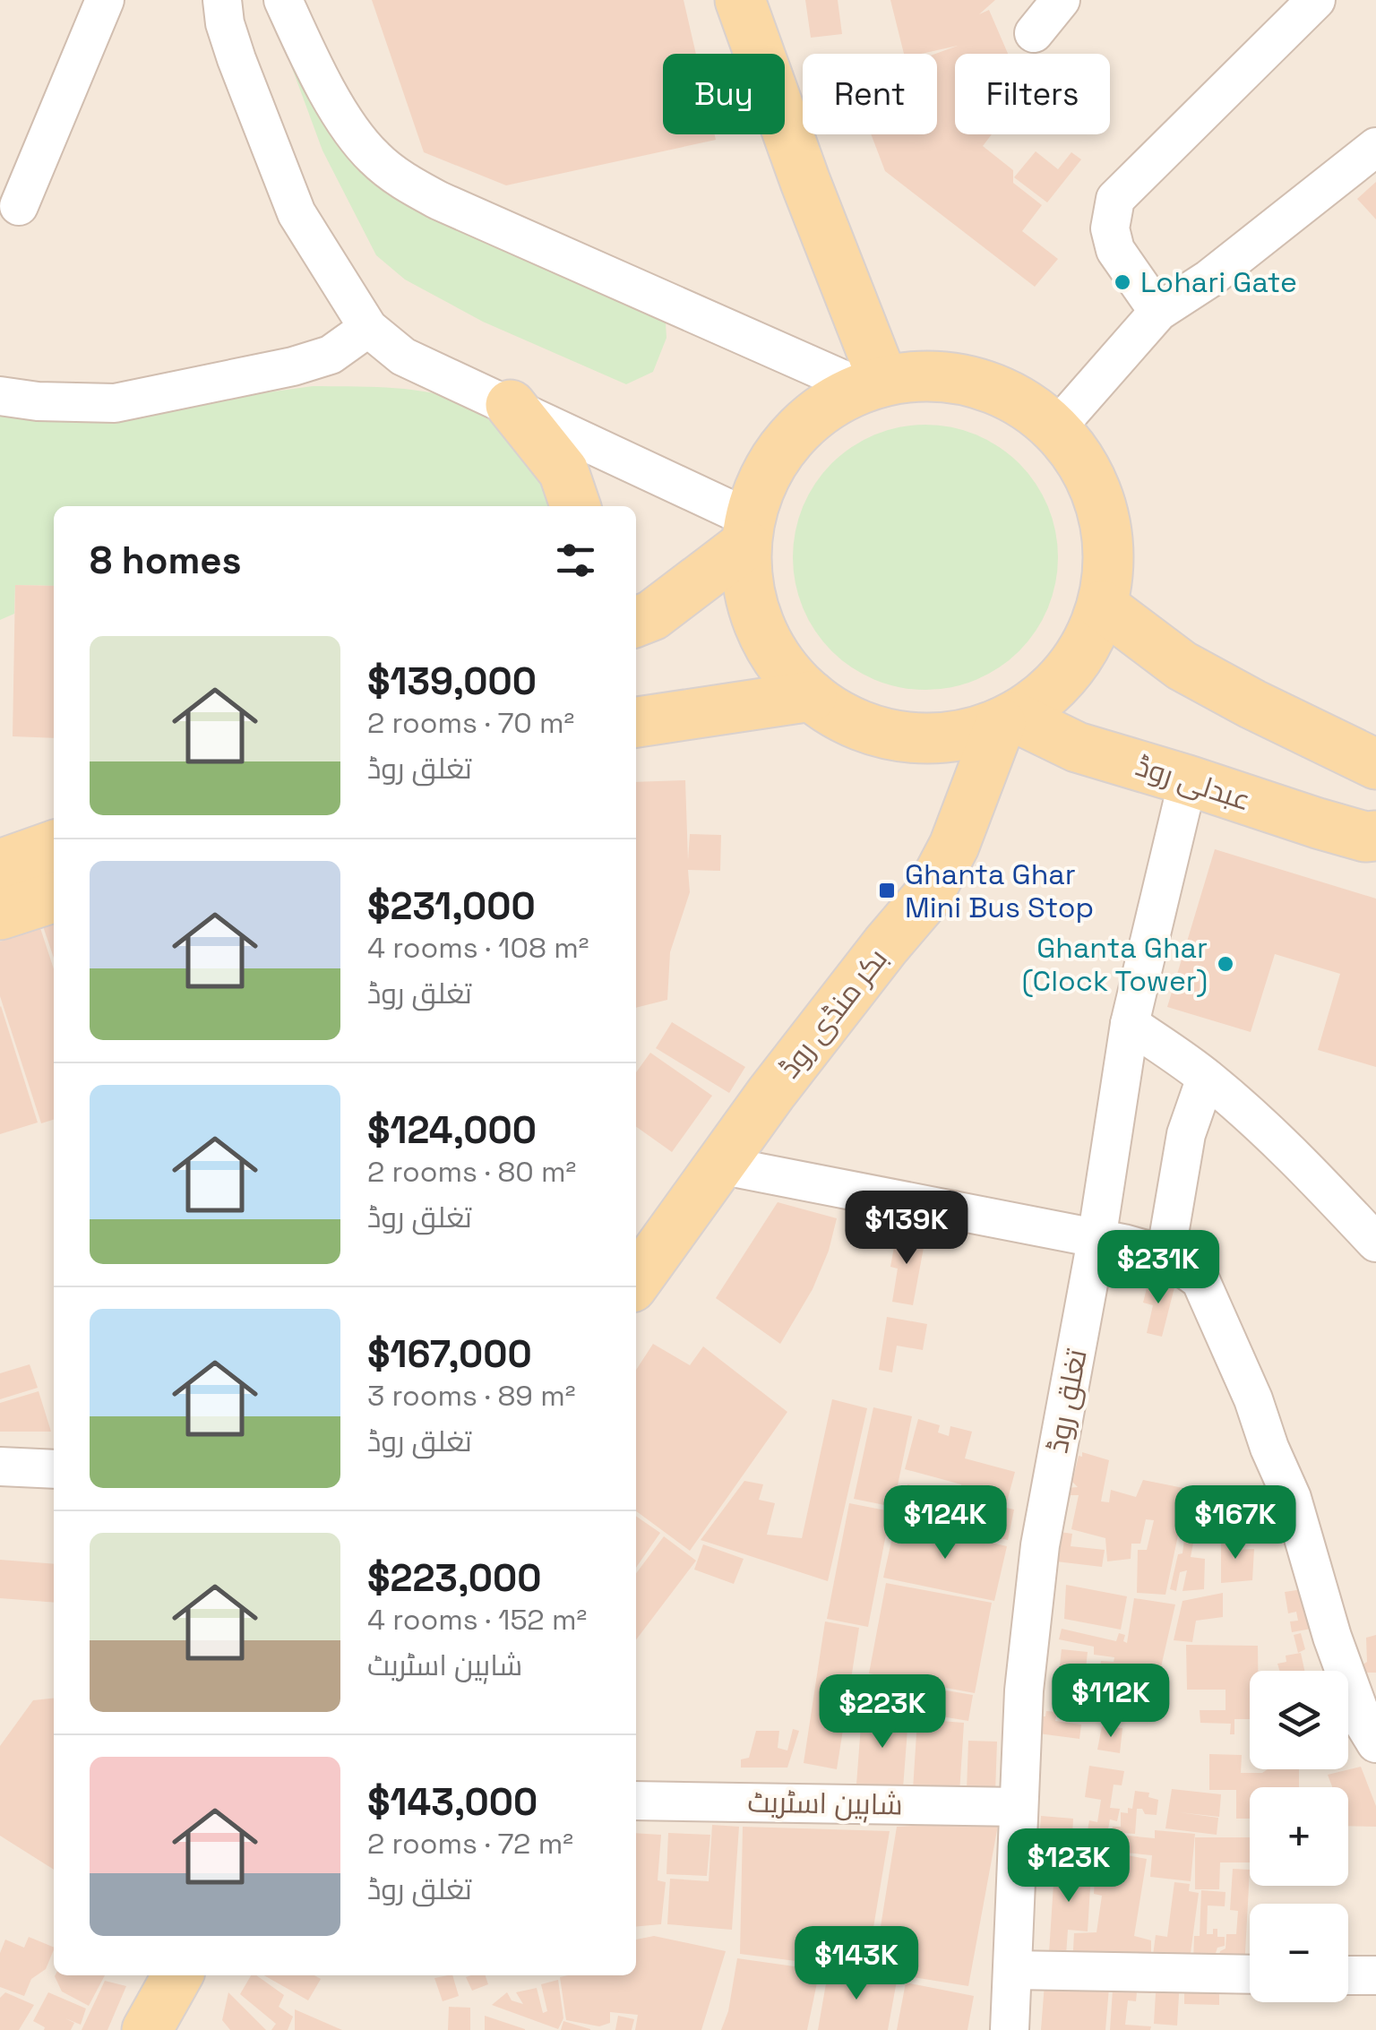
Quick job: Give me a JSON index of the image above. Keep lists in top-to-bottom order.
{
  "streets": {
    "main road": ["عبدلی روڈ", "بکر منڈی روڈ"],
    "street": ["تغلق روڈ", "شاہین اسٹریٹ"]
  },
  "crossings": [
    ["عبدلی روڈ", "بکر منڈی روڈ"],
    ["عبدلی روڈ", "تغلق روڈ"],
    ["تغلق روڈ", "شاہین اسٹریٹ"]
  ],
  "places": {
    "other": ["Lohari Gate", "Ghanta Ghar (Clock Tower)"],
    "transit": ["Ghanta Ghar Mini Bus Stop"]
  },
  "page": {
    "chip": ["Buy", "Rent", "Filters"],
    "heading": "8 homes",
    "list": [
      {
        "name": "$139,000",
        "note": "2 rooms · 70 m² · تغلق روڈ"
      },
      {
        "name": "$231,000",
        "note": "4 rooms · 108 m² · تغلق روڈ"
      },
      {
        "name": "$124,000",
        "note": "2 rooms · 80 m² · تغلق روڈ"
      },
      {
        "name": "$167,000",
        "note": "3 rooms · 89 m² · تغلق روڈ"
      },
      {
        "name": "$223,000",
        "note": "4 rooms · 152 m² · شاہین اسٹریٹ"
      },
      {
        "name": "$143,000",
        "note": "2 rooms · 72 m² · تغلق روڈ"
      }
    ],
    "price": [
      "$139K",
      "$231K",
      "$124K",
      "$167K",
      "$112K",
      "$223K",
      "$123K",
      "$143K"
    ],
    "map_buttons": ["+", "−"]
  }
}
